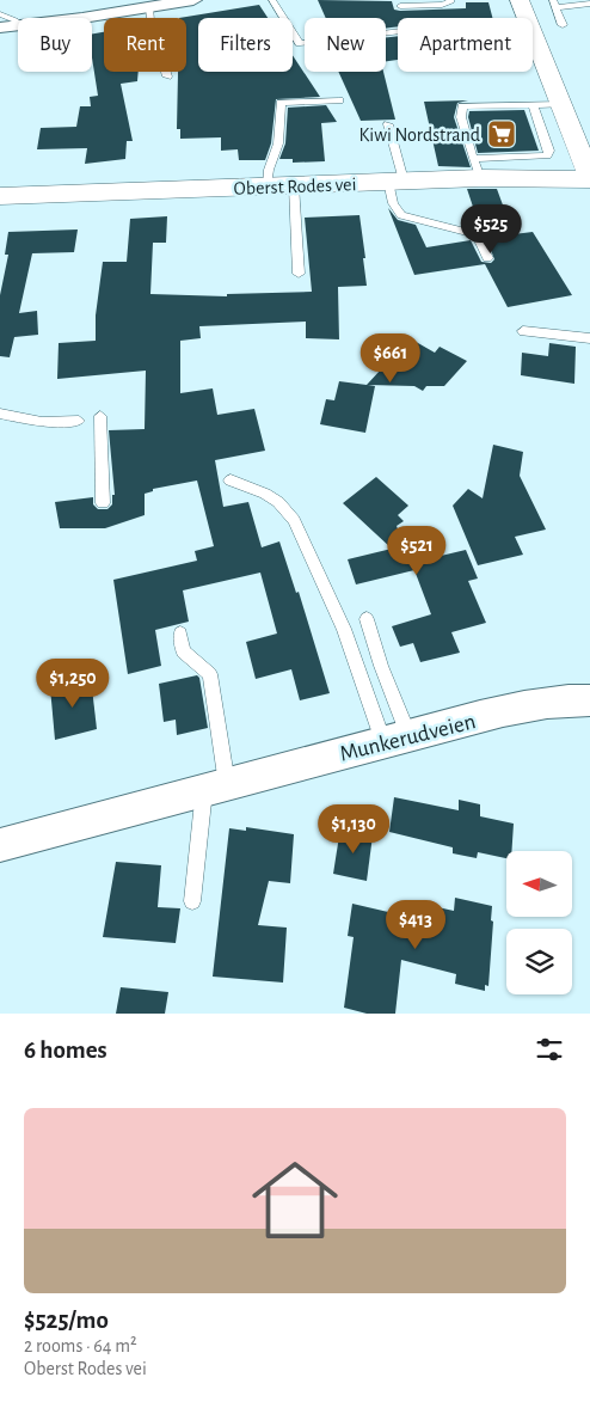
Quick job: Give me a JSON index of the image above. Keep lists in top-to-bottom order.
{
  "streets": {
    "street": ["Oberst Rodes vei", "Munkerudveien"]
  },
  "places": {
    "supermarket": ["Kiwi Nordstrand"]
  },
  "north": "left",
  "page": {
    "chip": [
      "Buy",
      "Rent",
      "Filters",
      "New",
      "Apartment"
    ],
    "price": [
      "$525",
      "$661",
      "$521",
      "$1,250",
      "$1,130",
      "$413"
    ],
    "heading": "6 homes",
    "list": [
      {
        "name": "$525/mo",
        "note": "2 rooms · 64 m² · Oberst Rodes vei"
      }
    ]
  }
}
